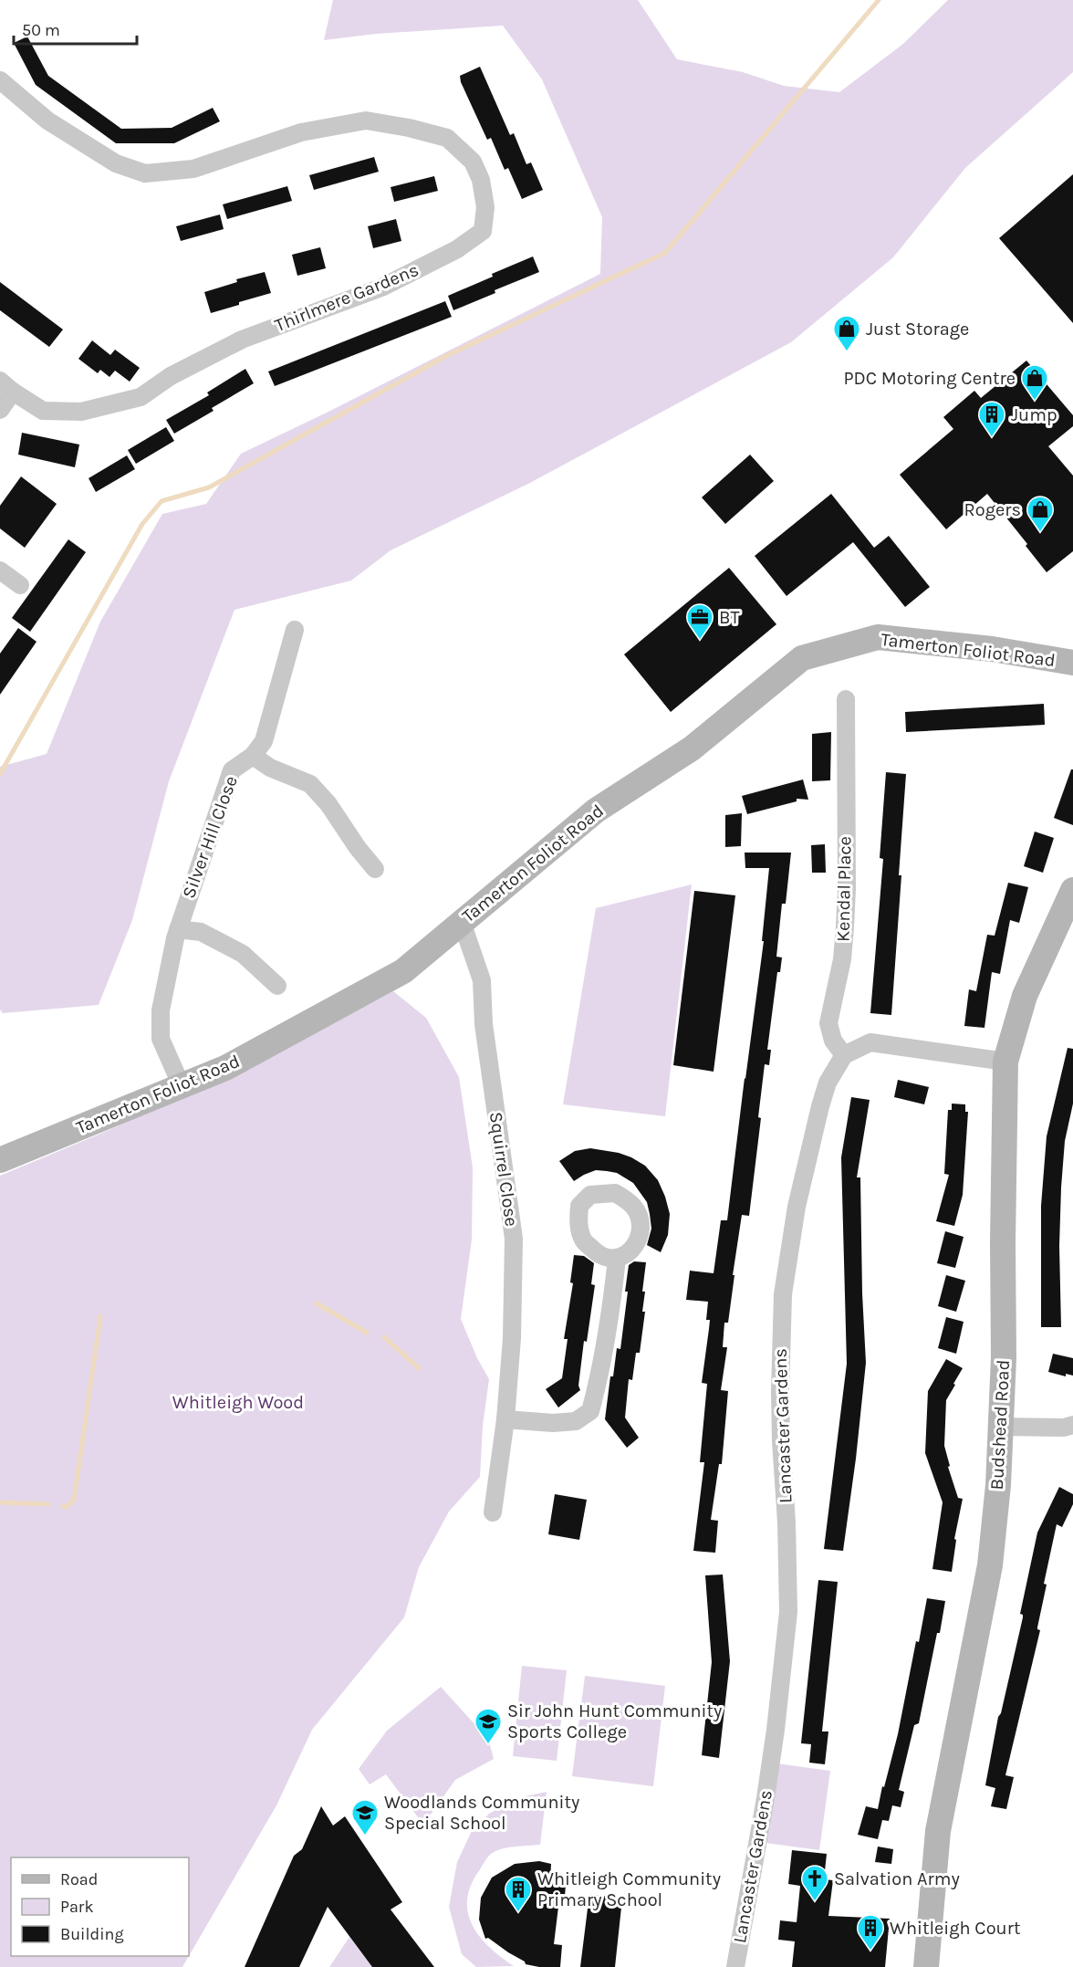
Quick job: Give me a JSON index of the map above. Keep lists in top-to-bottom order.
{
  "streets": {
    "main road": ["Tamerton Foliot Road", "Budshead Road"],
    "street": [
      "Thirlmere Gardens",
      "Silver Hill Close",
      "Kendal Place",
      "Squirrel Close",
      "Lancaster Gardens"
    ]
  },
  "crossings": [
    ["Tamerton Foliot Road", "Silver Hill Close"],
    ["Tamerton Foliot Road", "Squirrel Close"],
    ["Kendal Place", "Lancaster Gardens"]
  ],
  "parks": ["Whitleigh Wood"],
  "places": {
    "shop": ["Just Storage", "PDC Motoring Centre", "Rogers"],
    "building": ["Jump", "Whitleigh Community Primary School", "Whitleigh Court"],
    "office": ["BT"],
    "school or university": ["Sir John Hunt Community Sports College", "Woodlands Community Special School"],
    "church": ["Salvation Army"]
  },
  "legend": ["Road", "Park", "Building"],
  "scale_bar": "50 m"
}
